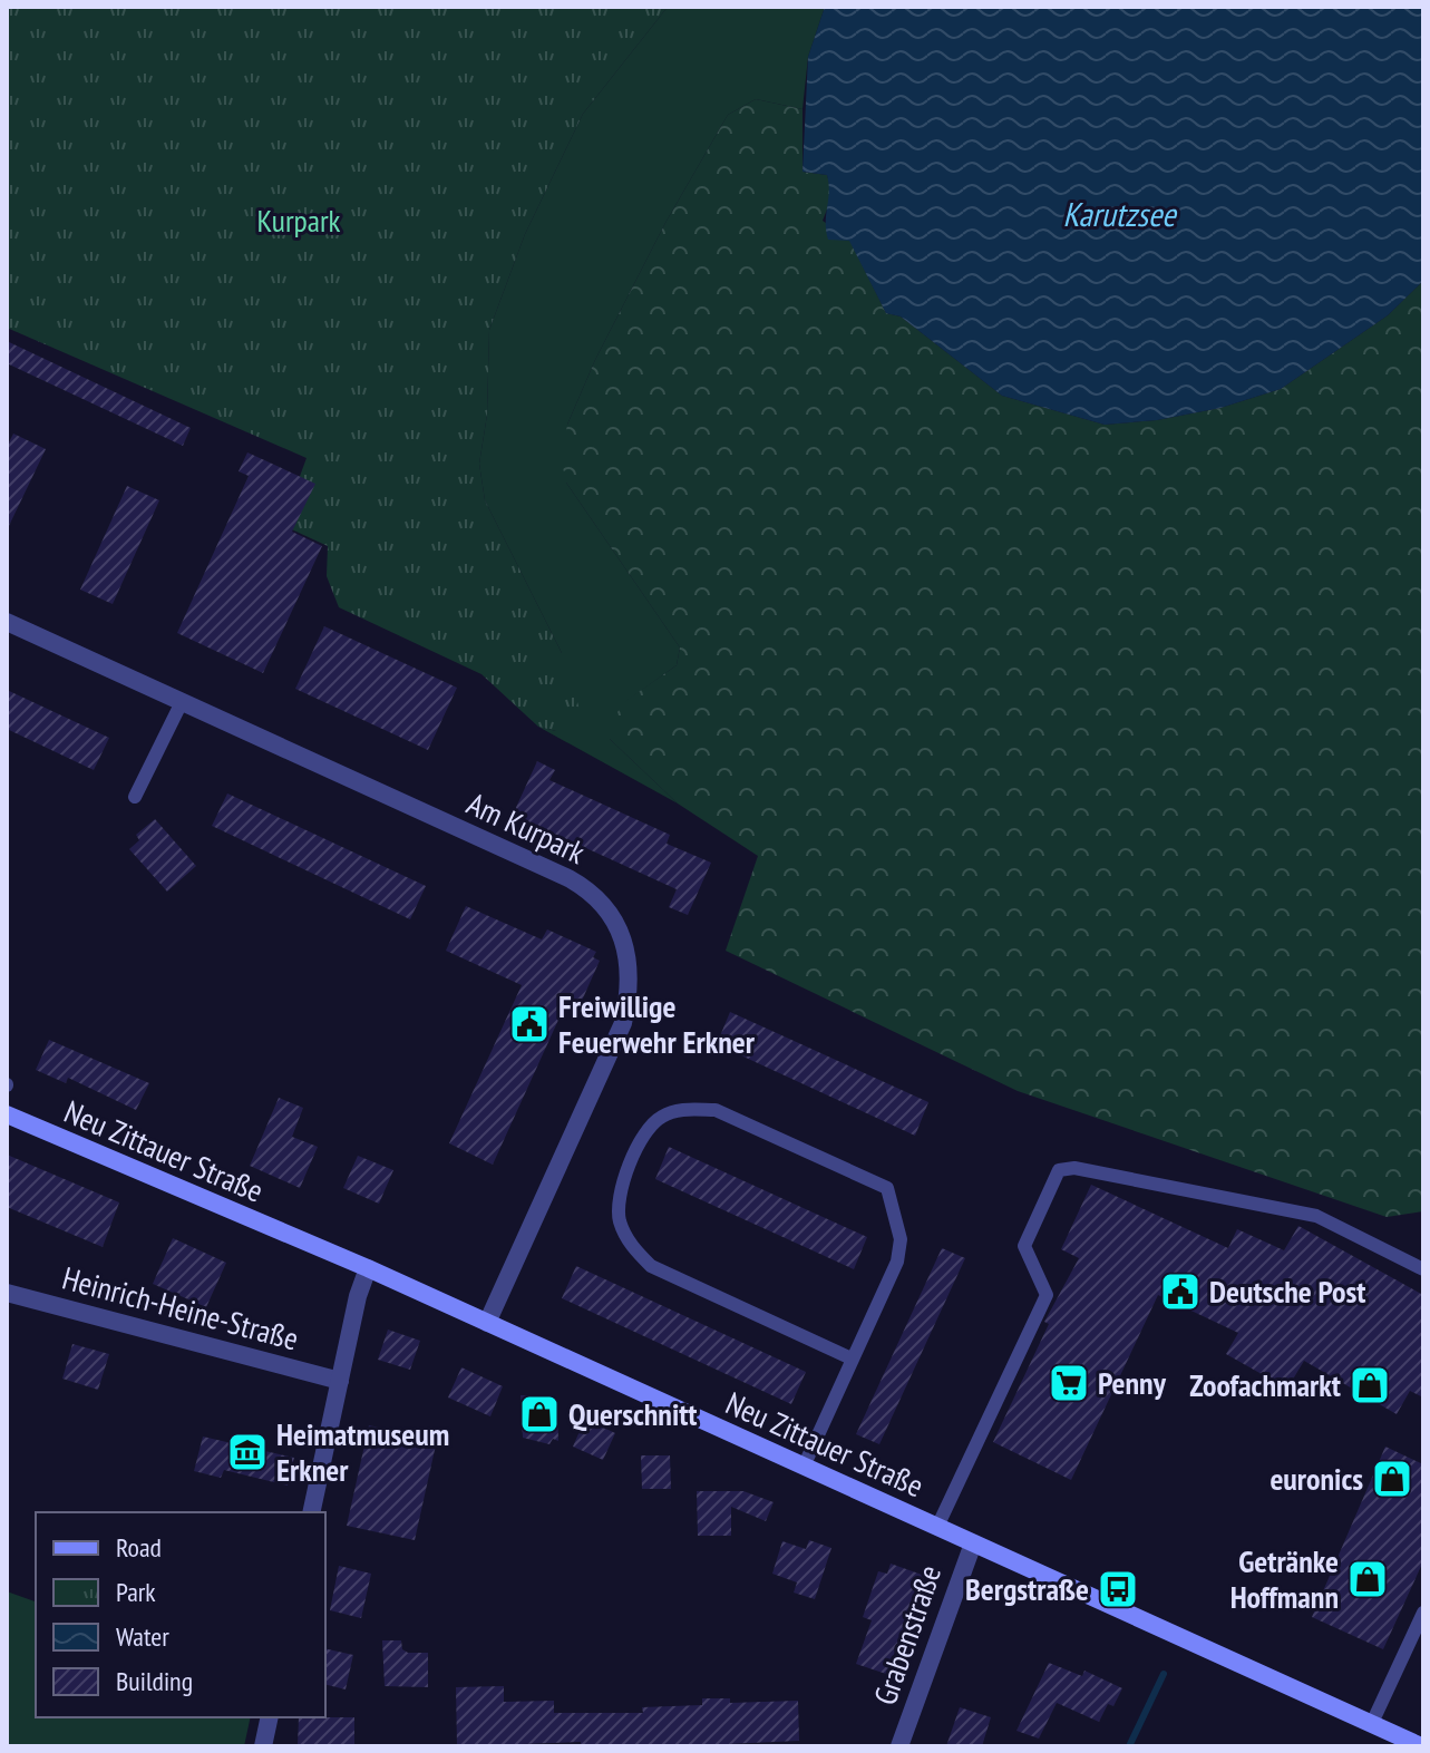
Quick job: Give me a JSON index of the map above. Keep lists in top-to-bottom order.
{
  "streets": {
    "main road": ["Neu Zittauer Straße"],
    "street": ["Am Kurpark", "Heinrich-Heine-Straße", "Grabenstraße"]
  },
  "crossings": [
    ["Am Kurpark", "Neu Zittauer Straße"],
    ["Neu Zittauer Straße", "Grabenstraße"]
  ],
  "water": ["Karutzsee"],
  "parks": ["Kurpark"],
  "places": {
    "public building": ["Freiwillige Feuerwehr Erkner", "Deutsche Post"],
    "supermarket": ["Penny"],
    "shop": [
      "Zoofachmarkt",
      "Querschnitt",
      "euronics",
      "Getränke Hoffmann"
    ],
    "museum": ["Heimatmuseum Erkner"],
    "bus stop": ["Bergstraße"]
  },
  "legend": [
    "Road",
    "Park",
    "Water",
    "Building"
  ]
}
